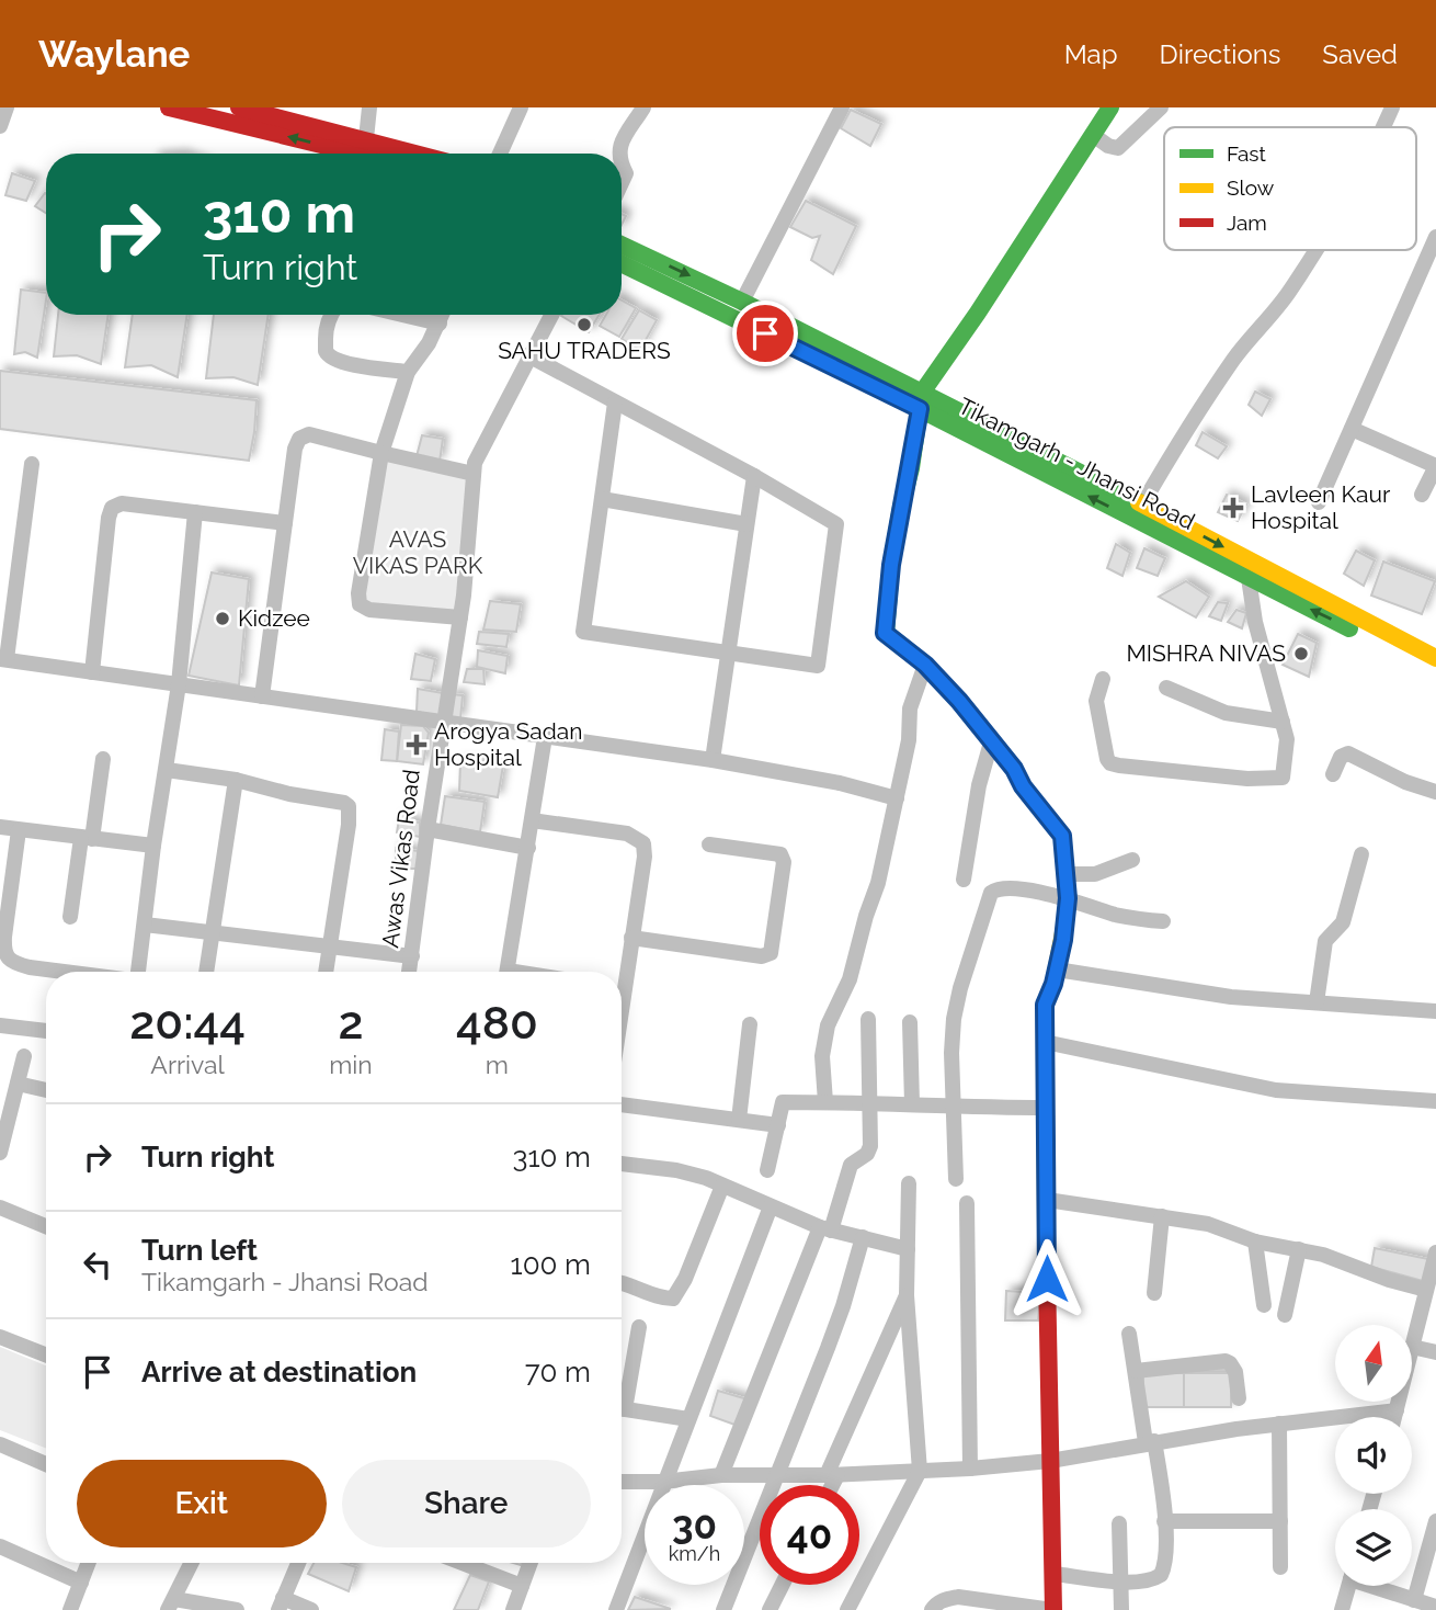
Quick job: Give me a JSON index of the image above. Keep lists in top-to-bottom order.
{
  "streets": {
    "street": ["Tikamgarh - Jhansi Road", "Awas Vikas Road"]
  },
  "parks": ["AVAS VIKAS PARK"],
  "places": {
    "other": ["SAHU TRADERS", "Kidzee", "MISHRA NIVAS"],
    "health": ["Lavleen Kaur Hospital", "Arogya Sadan Hospital"]
  },
  "legend": ["Fast", "Slow", "Jam"],
  "north": "top",
  "page": {
    "header": "Waylane",
    "nav": ["Map", "Directions", "Saved"],
    "turn": ["310 m", "Turn right"],
    "eta": [
      "20:44",
      "Arrival",
      "2",
      "min",
      "480",
      "m"
    ],
    "list": [
      {
        "name": "Turn right",
        "value": "310 m"
      },
      {
        "name": "Turn left",
        "note": "Tikamgarh - Jhansi Road",
        "value": "100 m"
      },
      {
        "name": "Arrive at destination",
        "value": "70 m"
      }
    ],
    "buttons": ["Exit", "Share"],
    "speed": "30 km/h",
    "limit": "40"
  }
}
